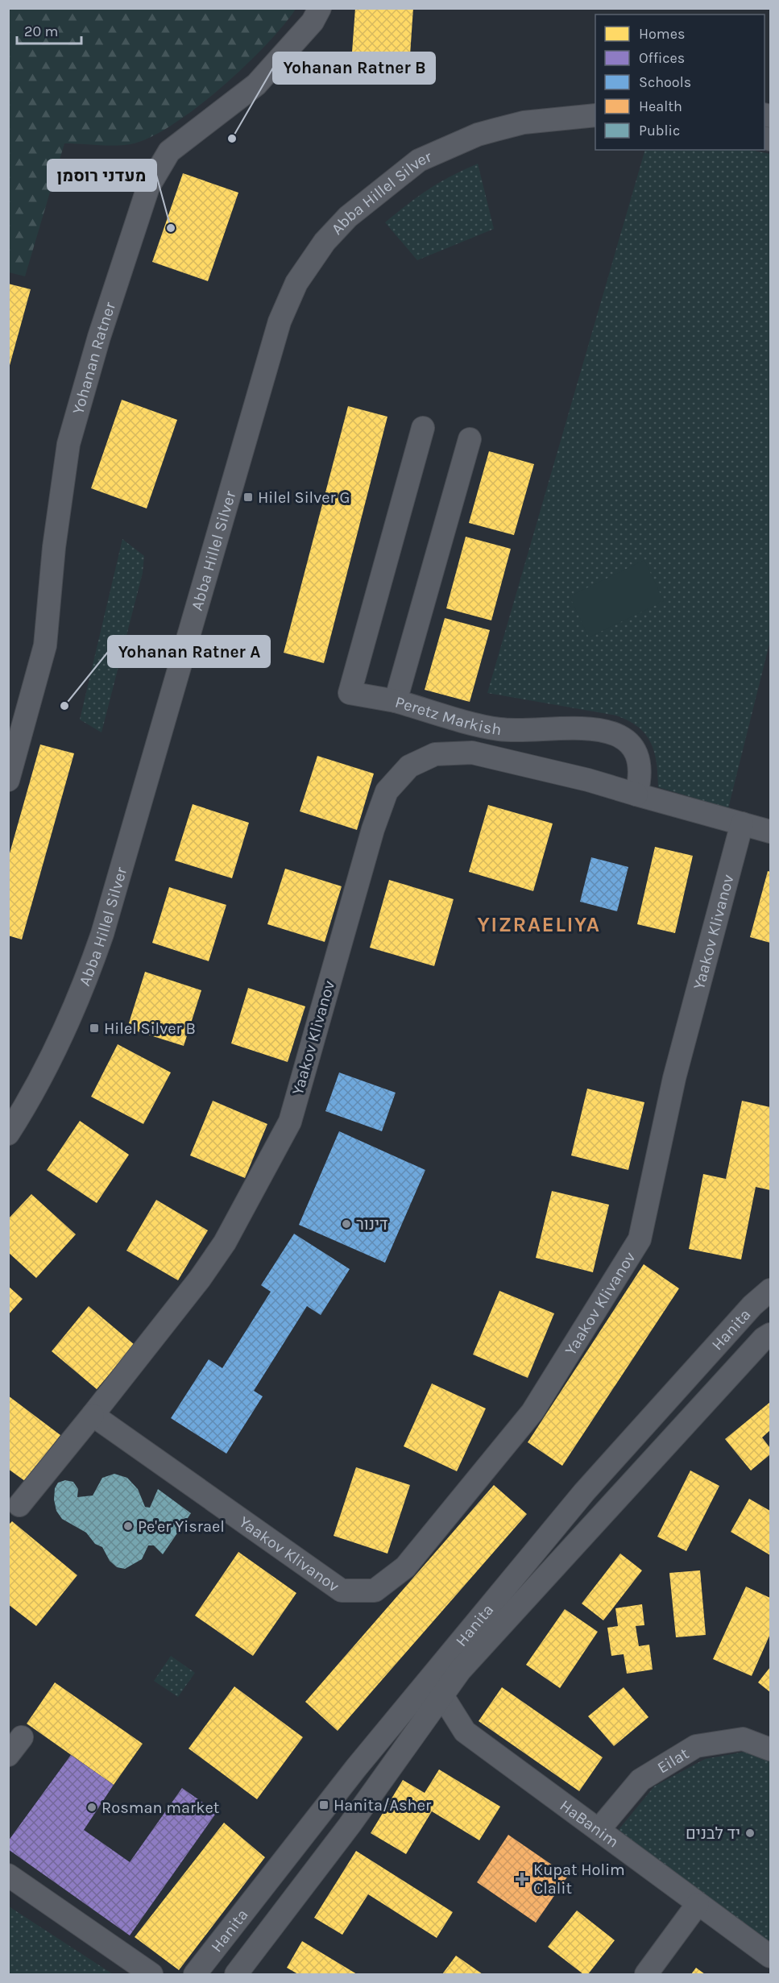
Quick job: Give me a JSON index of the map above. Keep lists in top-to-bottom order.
{
  "streets": {
    "street": [
      "Abba Hillel Silver",
      "Yohanan Ratner",
      "Peretz Markish",
      "Yaakov Klivanov",
      "Hanita",
      "Eilat",
      "HaBanim"
    ]
  },
  "crossings": [
    ["Peretz Markish", "Yaakov Klivanov"],
    ["Hanita", "HaBanim"],
    ["Eilat", "HaBanim"]
  ],
  "districts": ["YIZRAELIYA"],
  "places": {
    "other": [
      "Yohanan Ratner B",
      "מעדני רוסמן",
      "Yohanan Ratner A",
      "דינור",
      "Pe'er Yisrael",
      "Rosman market",
      "יד לבנים"
    ],
    "transit": ["Hilel Silver G", "Hilel Silver B", "Hanita/Asher"],
    "health": ["Kupat Holim Clalit"]
  },
  "legend": [
    "Homes",
    "Offices",
    "Schools",
    "Health",
    "Public"
  ],
  "scale_bar": "20 m"
}
